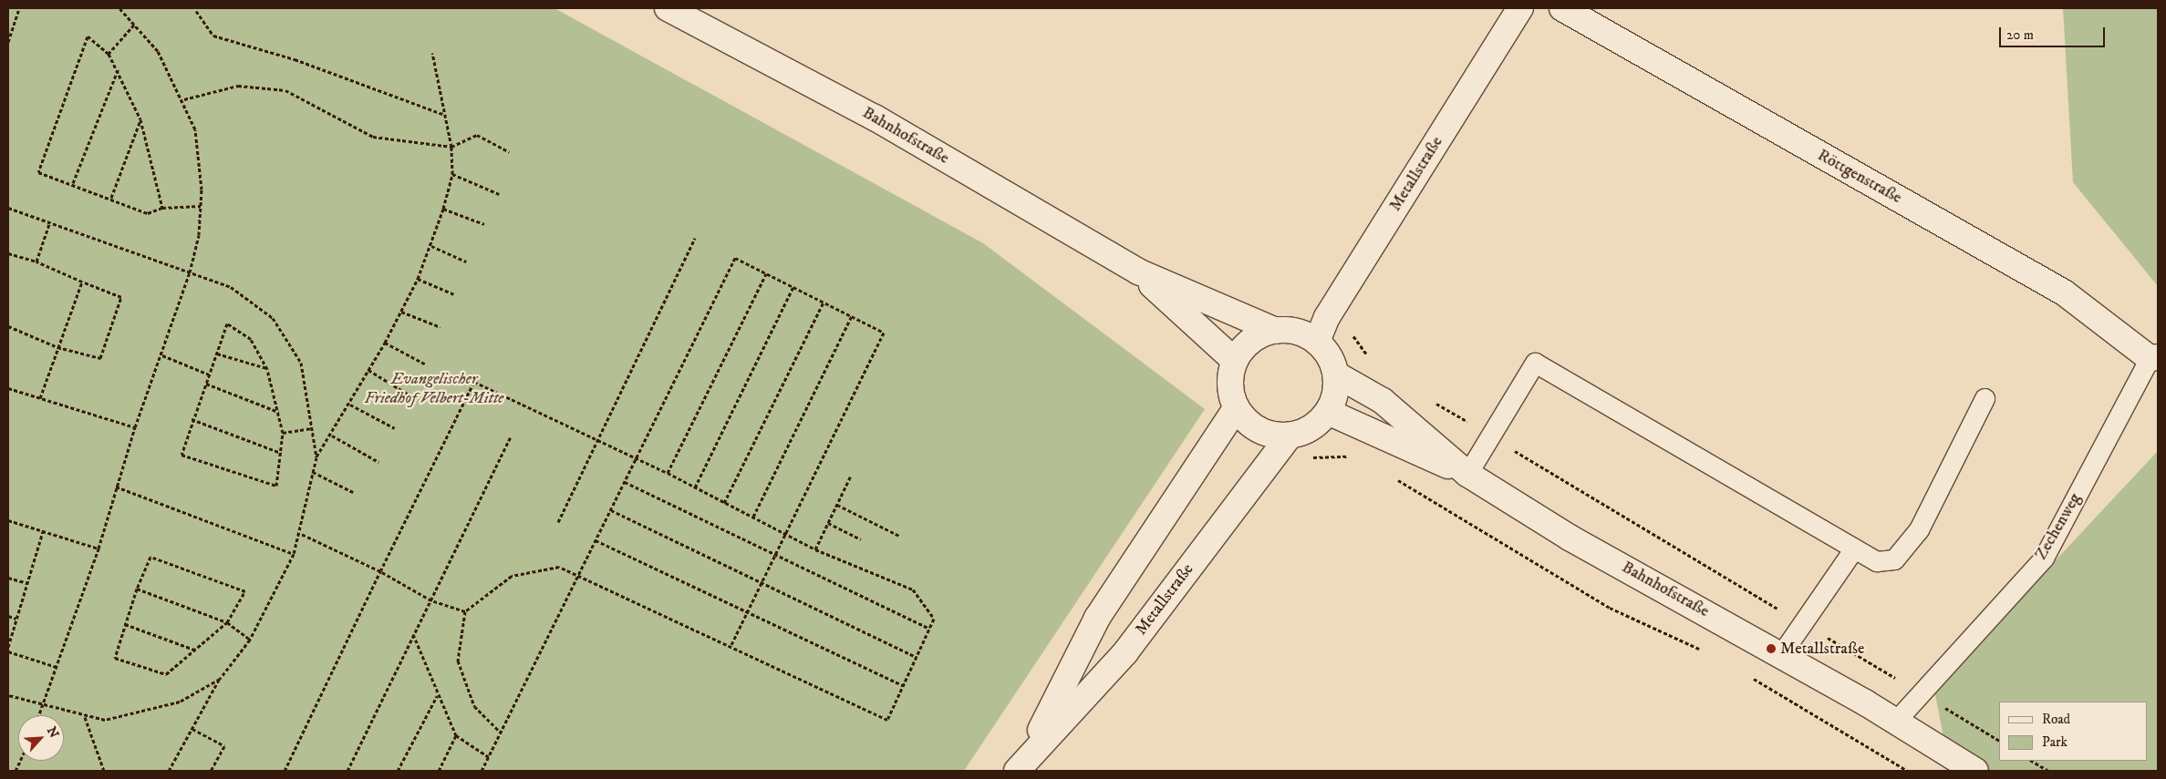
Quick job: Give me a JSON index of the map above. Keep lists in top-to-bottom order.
{
  "streets": {
    "street": ["Bahnhofstraße", "Metallstraße", "Röttgenstraße"],
    "lane": ["Zechenweg"]
  },
  "crossings": [
    ["Bahnhofstraße", "Metallstraße"],
    ["Bahnhofstraße", "Zechenweg"],
    ["Röttgenstraße", "Zechenweg"]
  ],
  "parks": ["Evangelischer Friedhof Velbert-Mitte"],
  "places": ["Metallstraße"],
  "legend": ["Road", "Park"],
  "scale_bar": "20 m",
  "north": "top right"
}
